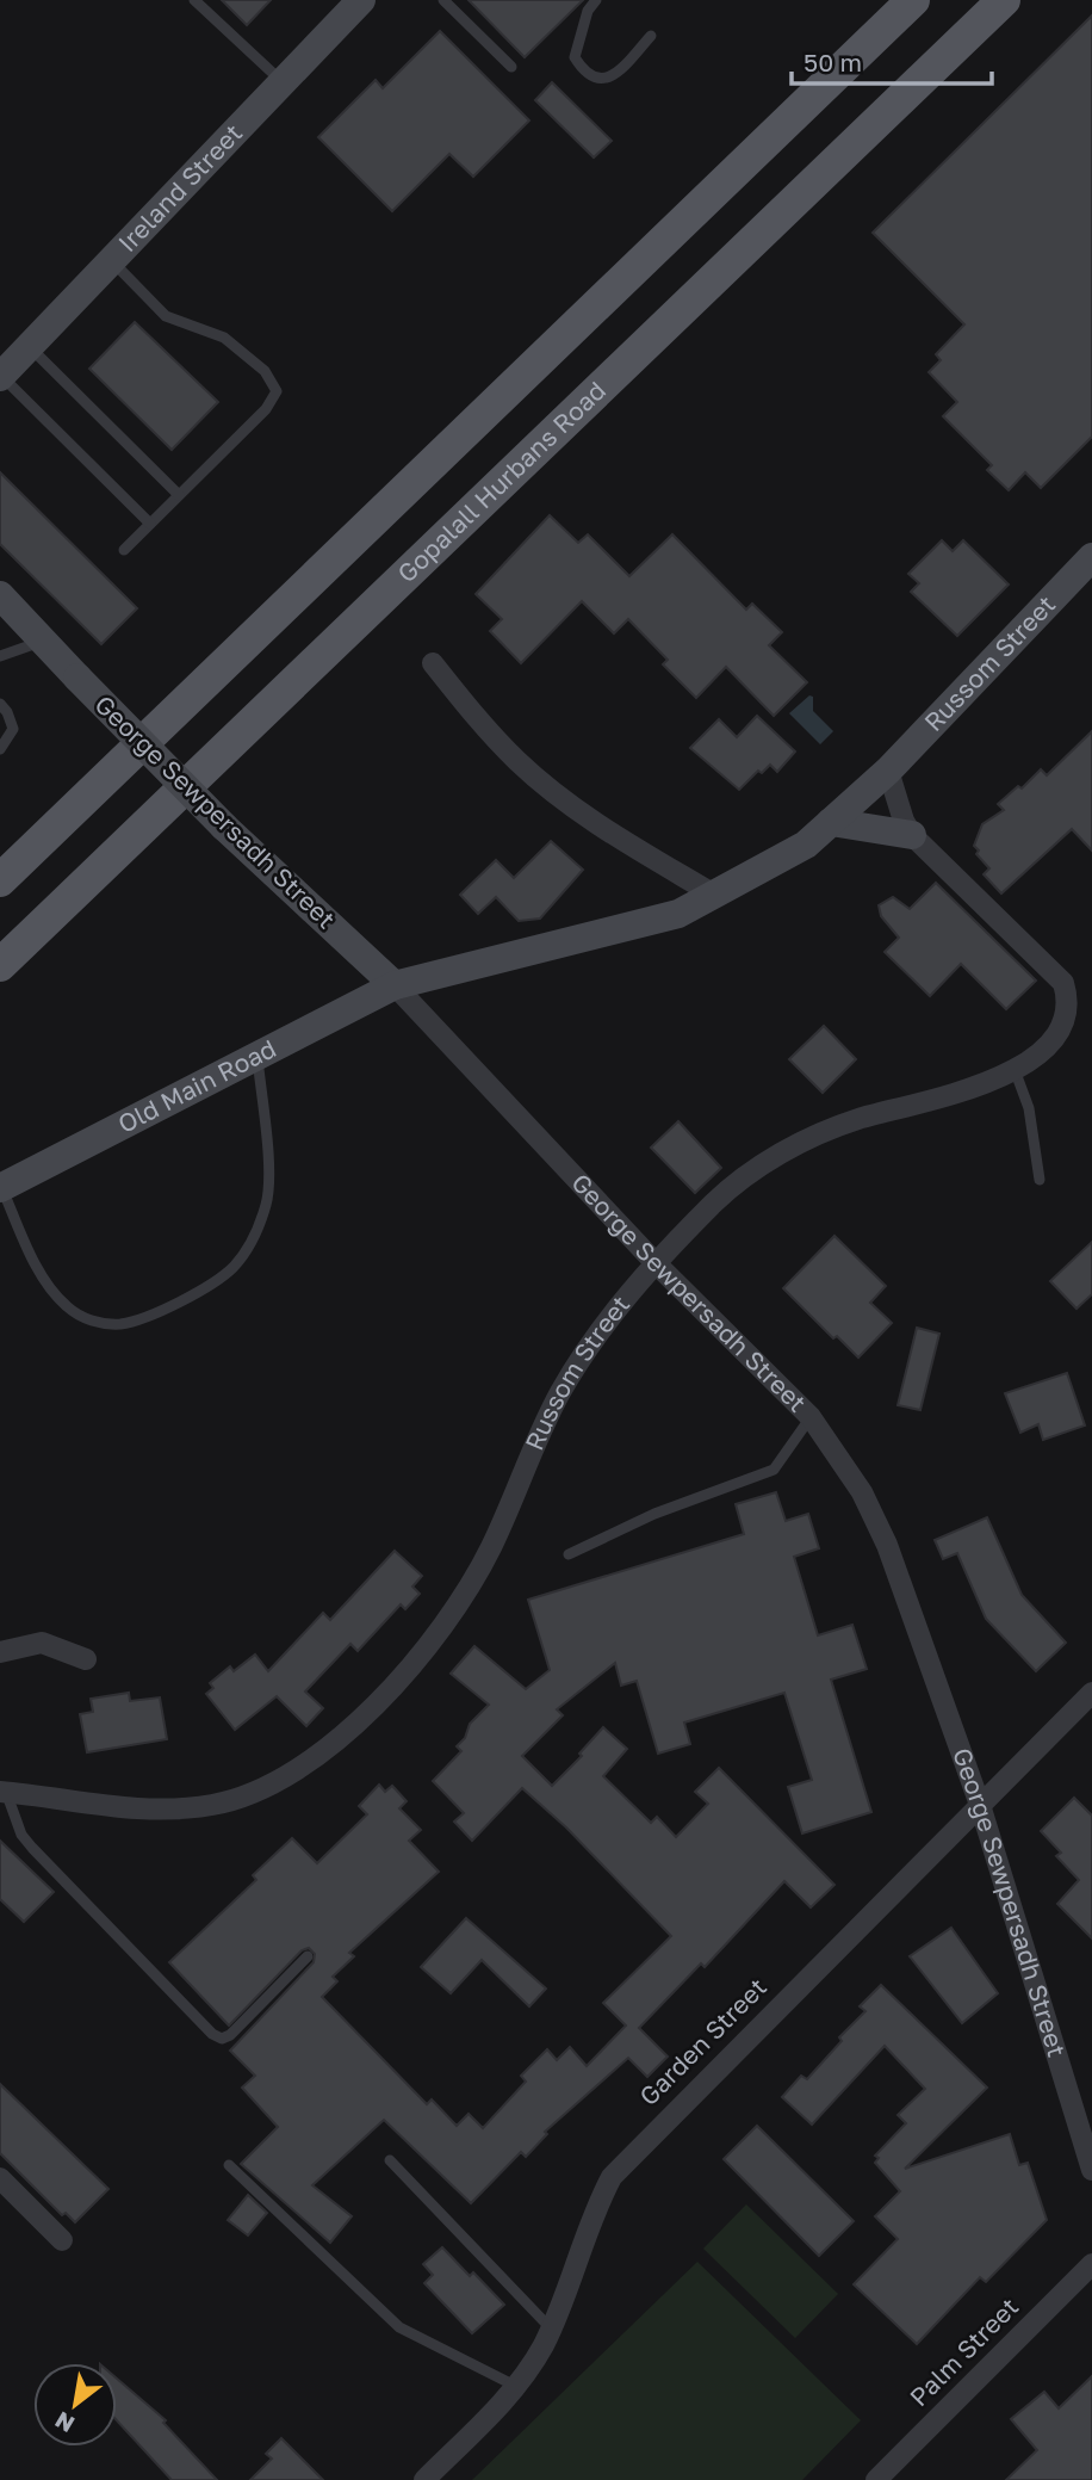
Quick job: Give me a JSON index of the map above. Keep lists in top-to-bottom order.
{
  "streets": {
    "main road": ["Gopalall Hurbans Road"],
    "street": [
      "Ireland Street",
      "Russom Street",
      "George Sewpersadh Street",
      "Old Main Road",
      "Garden Street",
      "Palm Street"
    ]
  },
  "crossings": [
    ["Russom Street", "George Sewpersadh Street"],
    ["Russom Street", "Old Main Road"],
    ["George Sewpersadh Street", "Old Main Road"],
    ["George Sewpersadh Street", "Garden Street"]
  ],
  "scale_bar": "50 m",
  "north": "bottom left"
}
